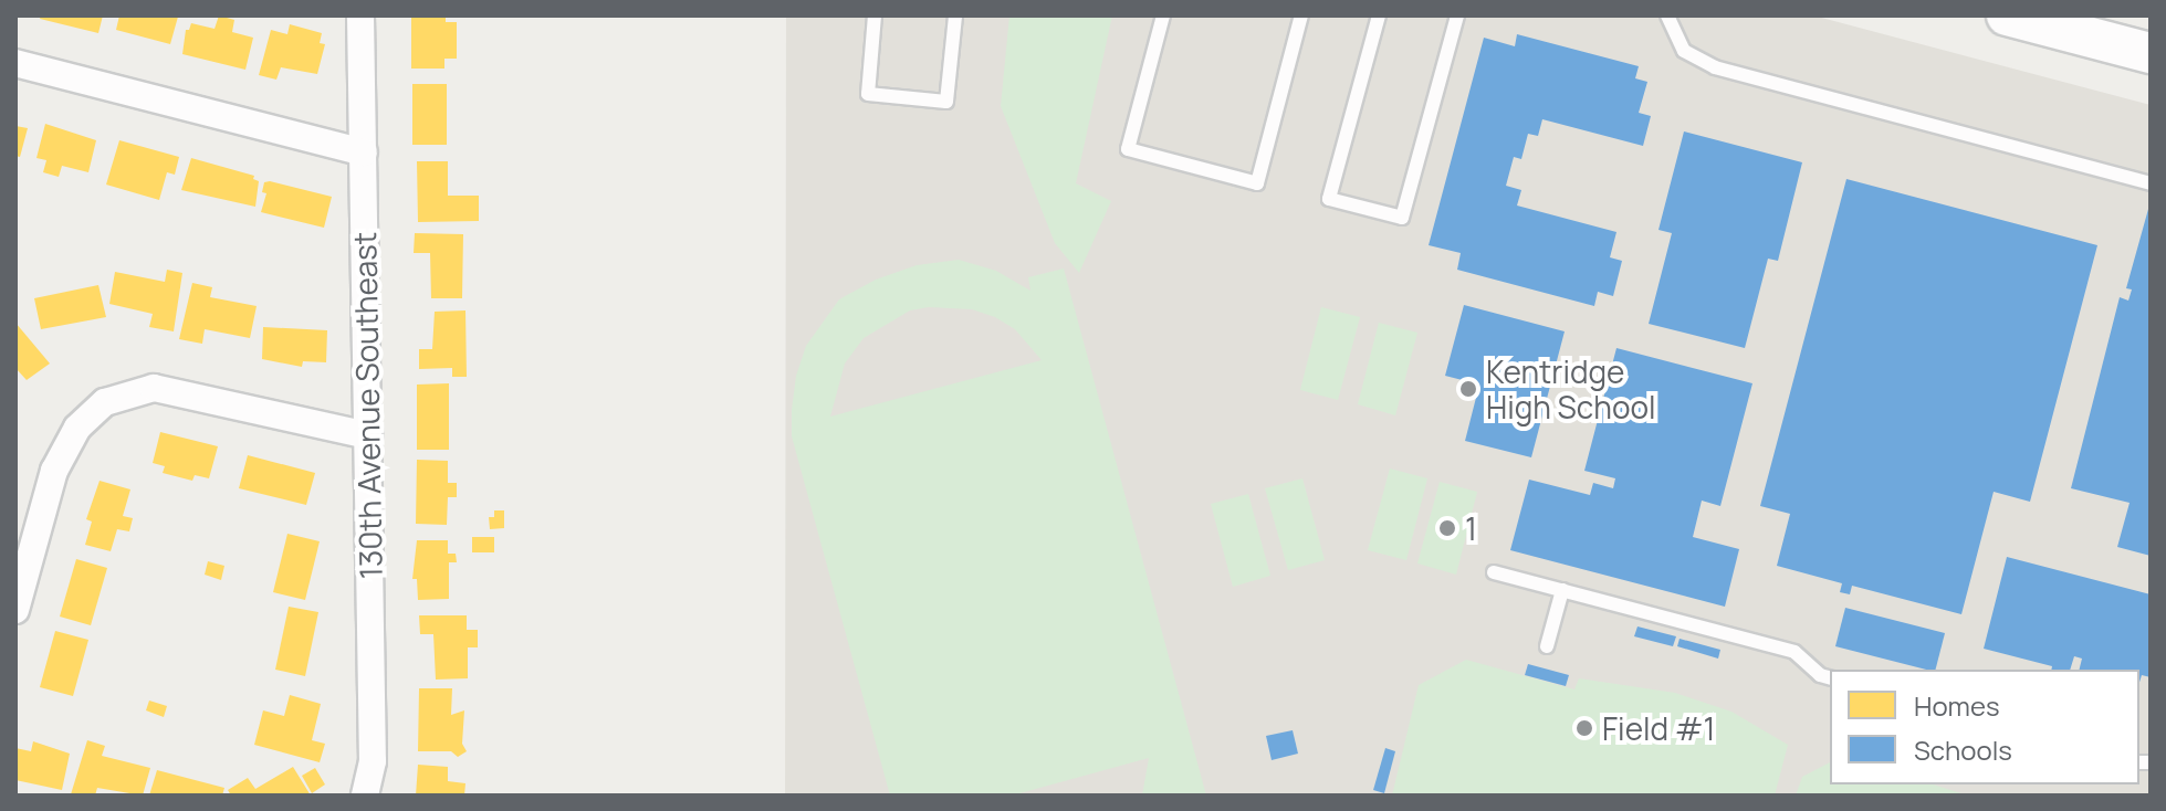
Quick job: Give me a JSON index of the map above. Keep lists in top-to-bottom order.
{
  "streets": {
    "street": ["130th Avenue Southeast"]
  },
  "places": ["Kentridge High School", "1", "Field #1"],
  "legend": ["Homes", "Schools"]
}
